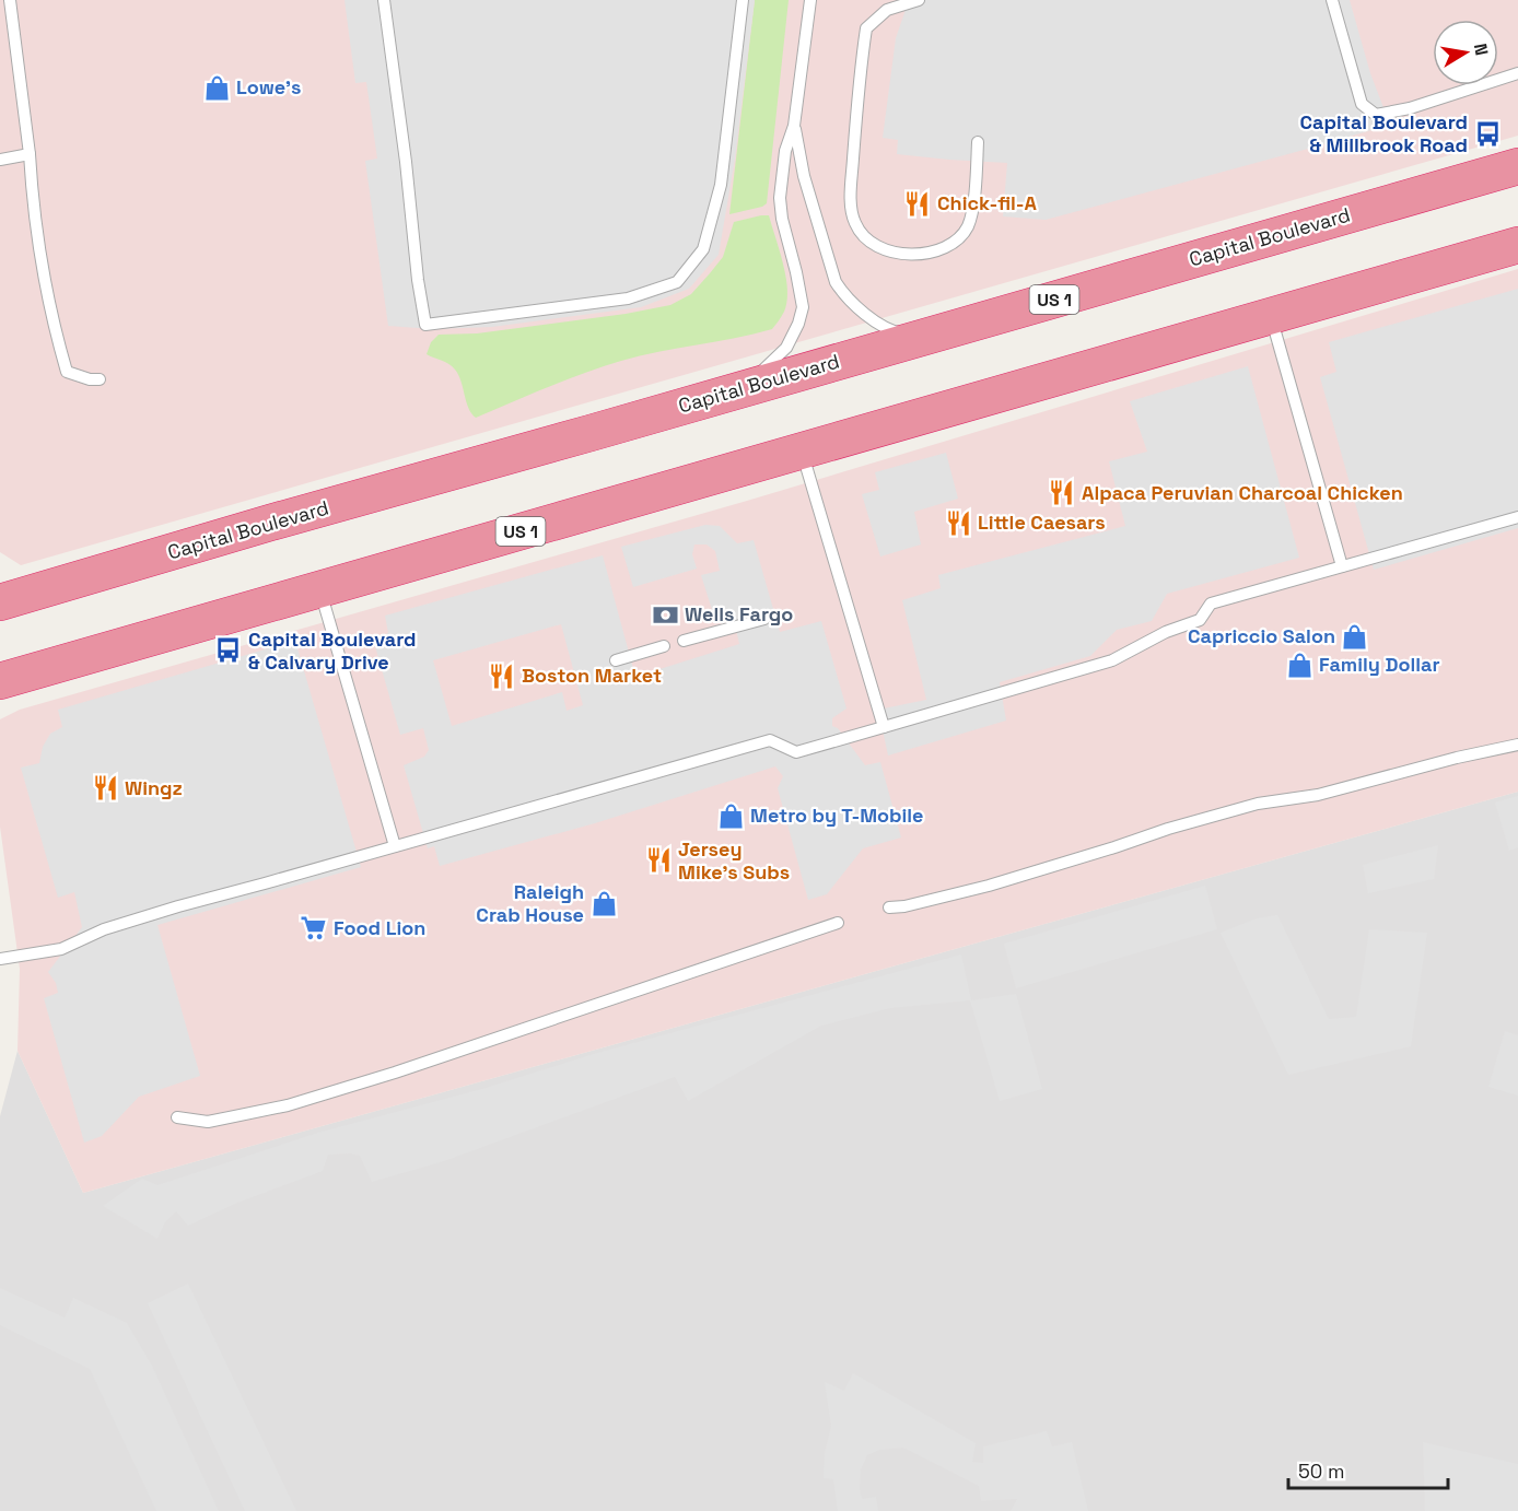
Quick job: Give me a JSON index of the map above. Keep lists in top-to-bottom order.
{
  "streets": {
    "highway": ["Capital Boulevard", "US 1"]
  },
  "places": {
    "shop": [
      "Lowe's",
      "Capriccio Salon",
      "Family Dollar",
      "Metro by T-Mobile",
      "Raleigh Crab House"
    ],
    "bus stop": ["Capital Boulevard & Millbrook Road", "Capital Boulevard & Calvary Drive"],
    "restaurant": [
      "Chick-fil-A",
      "Alpaca Peruvian Charcoal Chicken",
      "Little Caesars",
      "Boston Market",
      "Wingz",
      "Jersey Mike's Subs"
    ],
    "bank": ["Wells Fargo"],
    "supermarket": ["Food Lion"]
  },
  "scale_bar": "50 m",
  "north": "right"
}
